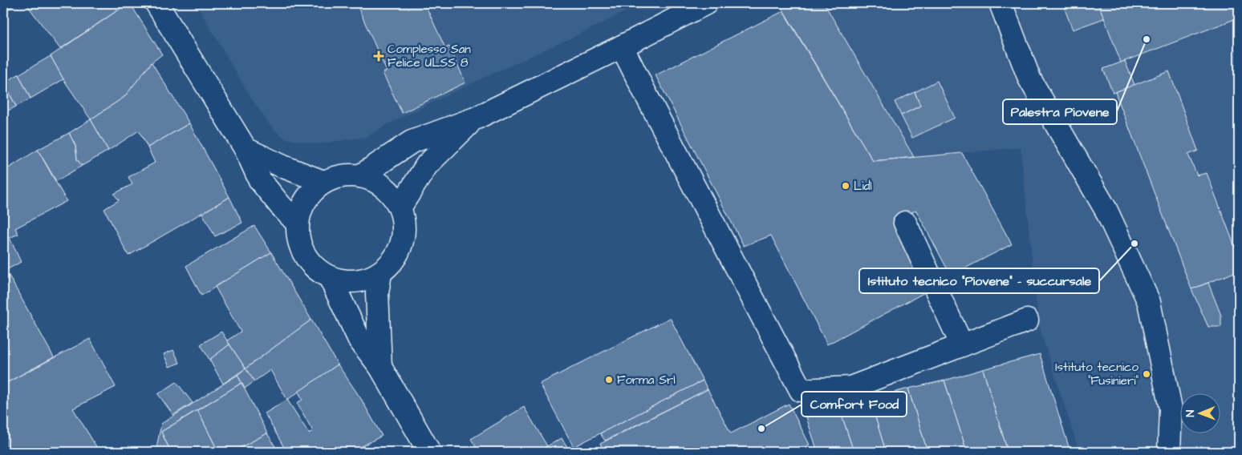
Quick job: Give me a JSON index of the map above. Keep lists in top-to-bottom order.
{
  "places": {
    "other": [
      "Palestra Piovene",
      "Lidl",
      "Istituto tecnico \"Piovene\" - succursale",
      "Istituto tecnico \"Fusinieri\"",
      "Forma Srl",
      "Comfort Food"
    ],
    "health": ["Complesso San Felice ULSS 8"]
  },
  "north": "left"
}
